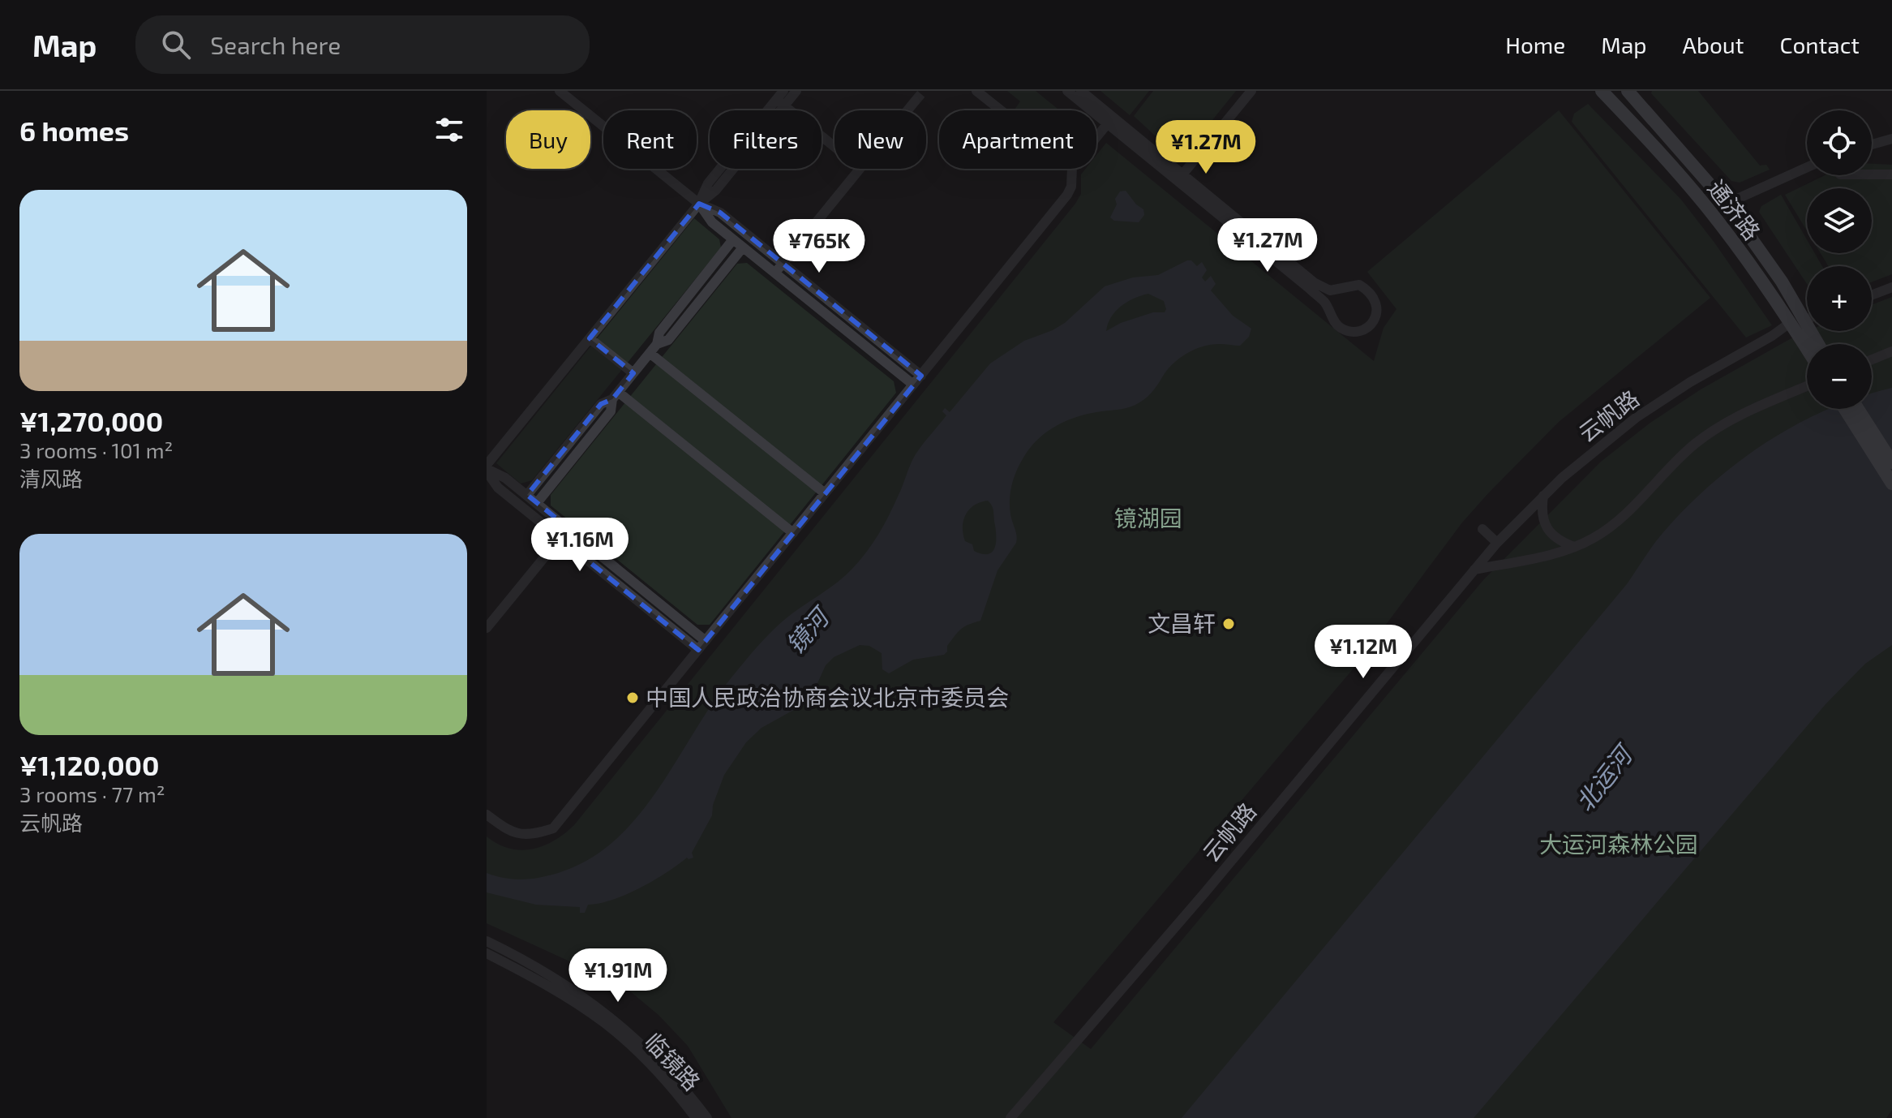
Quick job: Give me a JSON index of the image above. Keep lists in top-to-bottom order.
{
  "streets": {
    "main road": ["通济路"],
    "street": ["云帆路", "临镜路"]
  },
  "crossings": [
    ["通济路", "云帆路"]
  ],
  "water": ["镜河", "北运河"],
  "parks": ["镜湖园", "大运河森林公园"],
  "places": ["文昌轩", "中国人民政治协商会议北京市委员会"],
  "page": {
    "header": "Map",
    "search": "Search here",
    "nav": [
      "Home",
      "Map",
      "About",
      "Contact"
    ],
    "heading": "6 homes",
    "map_buttons": ["+", "−"],
    "chip": [
      "Buy",
      "Rent",
      "Filters",
      "New",
      "Apartment"
    ],
    "price": [
      "¥1.27M",
      "¥1.27M",
      "¥765K",
      "¥1.16M",
      "¥1.12M",
      "¥1.91M"
    ],
    "list": [
      {
        "name": "¥1,270,000",
        "note": "3 rooms · 101 m² · 清风路"
      },
      {
        "name": "¥1,120,000",
        "note": "3 rooms · 77 m² · 云帆路"
      }
    ]
  }
}
